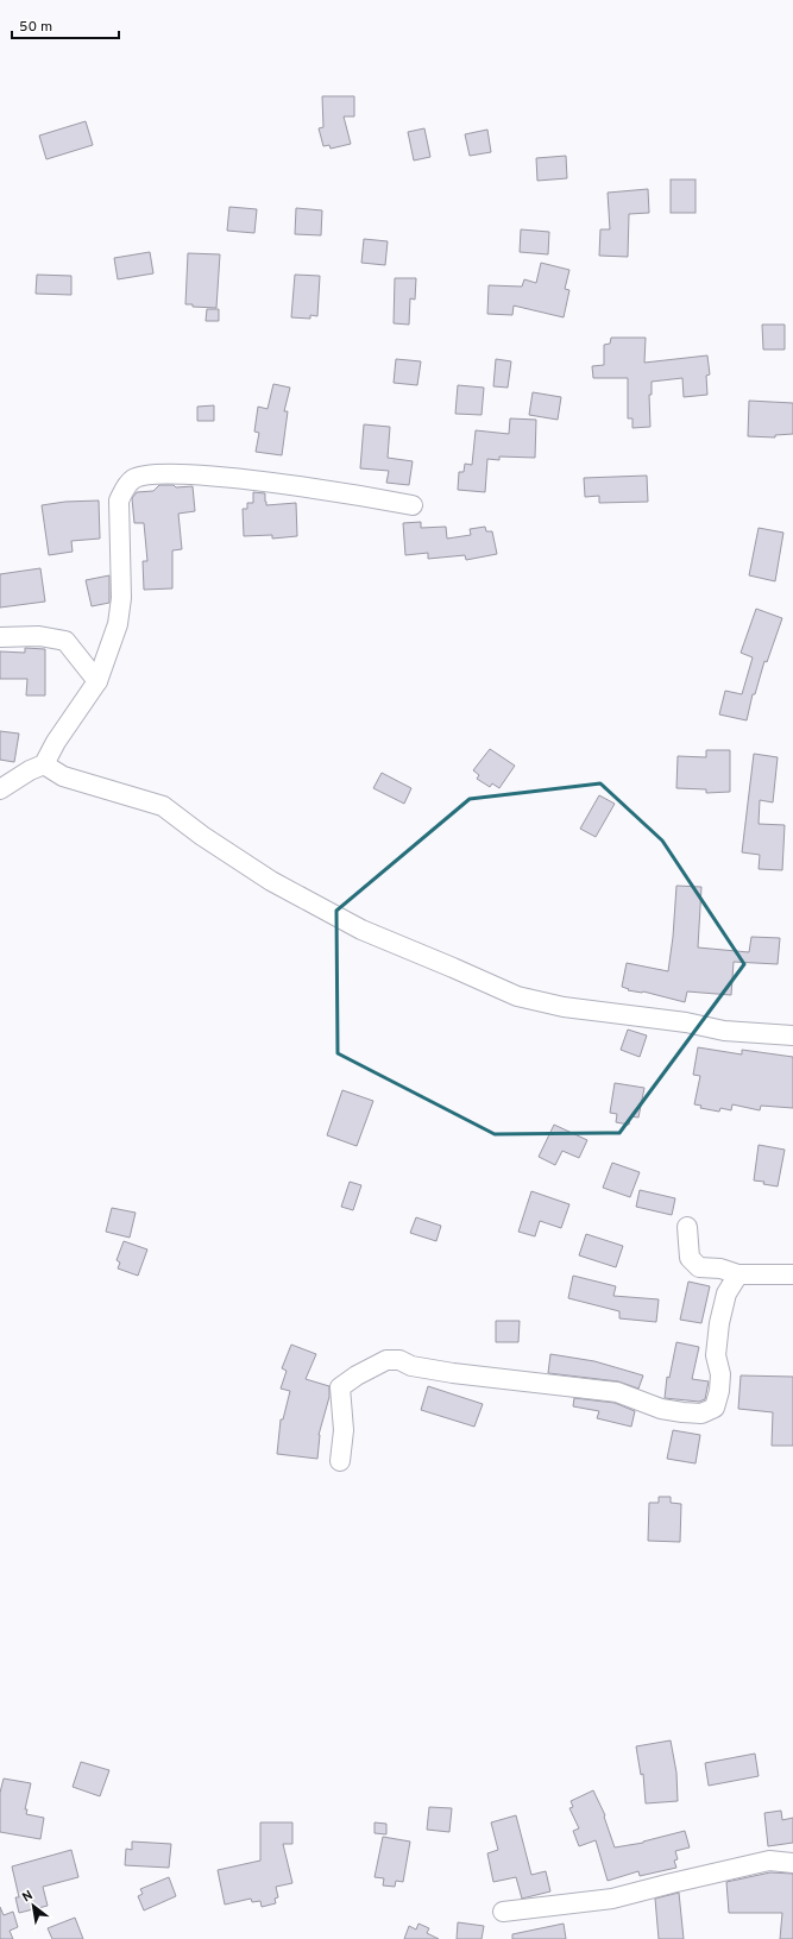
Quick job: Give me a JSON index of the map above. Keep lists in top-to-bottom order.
{
  "scale_bar": "50 m",
  "north": "top left"
}
